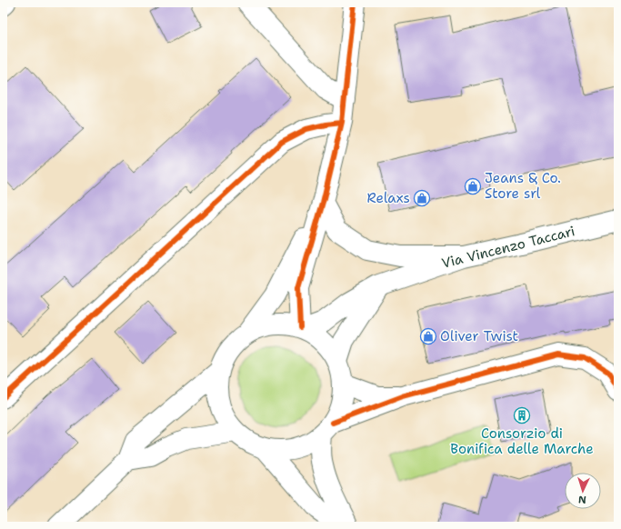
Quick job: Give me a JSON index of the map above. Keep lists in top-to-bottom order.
{
  "streets": {
    "street": ["Via Vincenzo Taccari"]
  },
  "places": {
    "shop": ["Jeans & Co. Store srl", "Relaxs", "Oliver Twist"],
    "building": ["Consorzio di Bonifica delle Marche"]
  },
  "north": "bottom"
}
